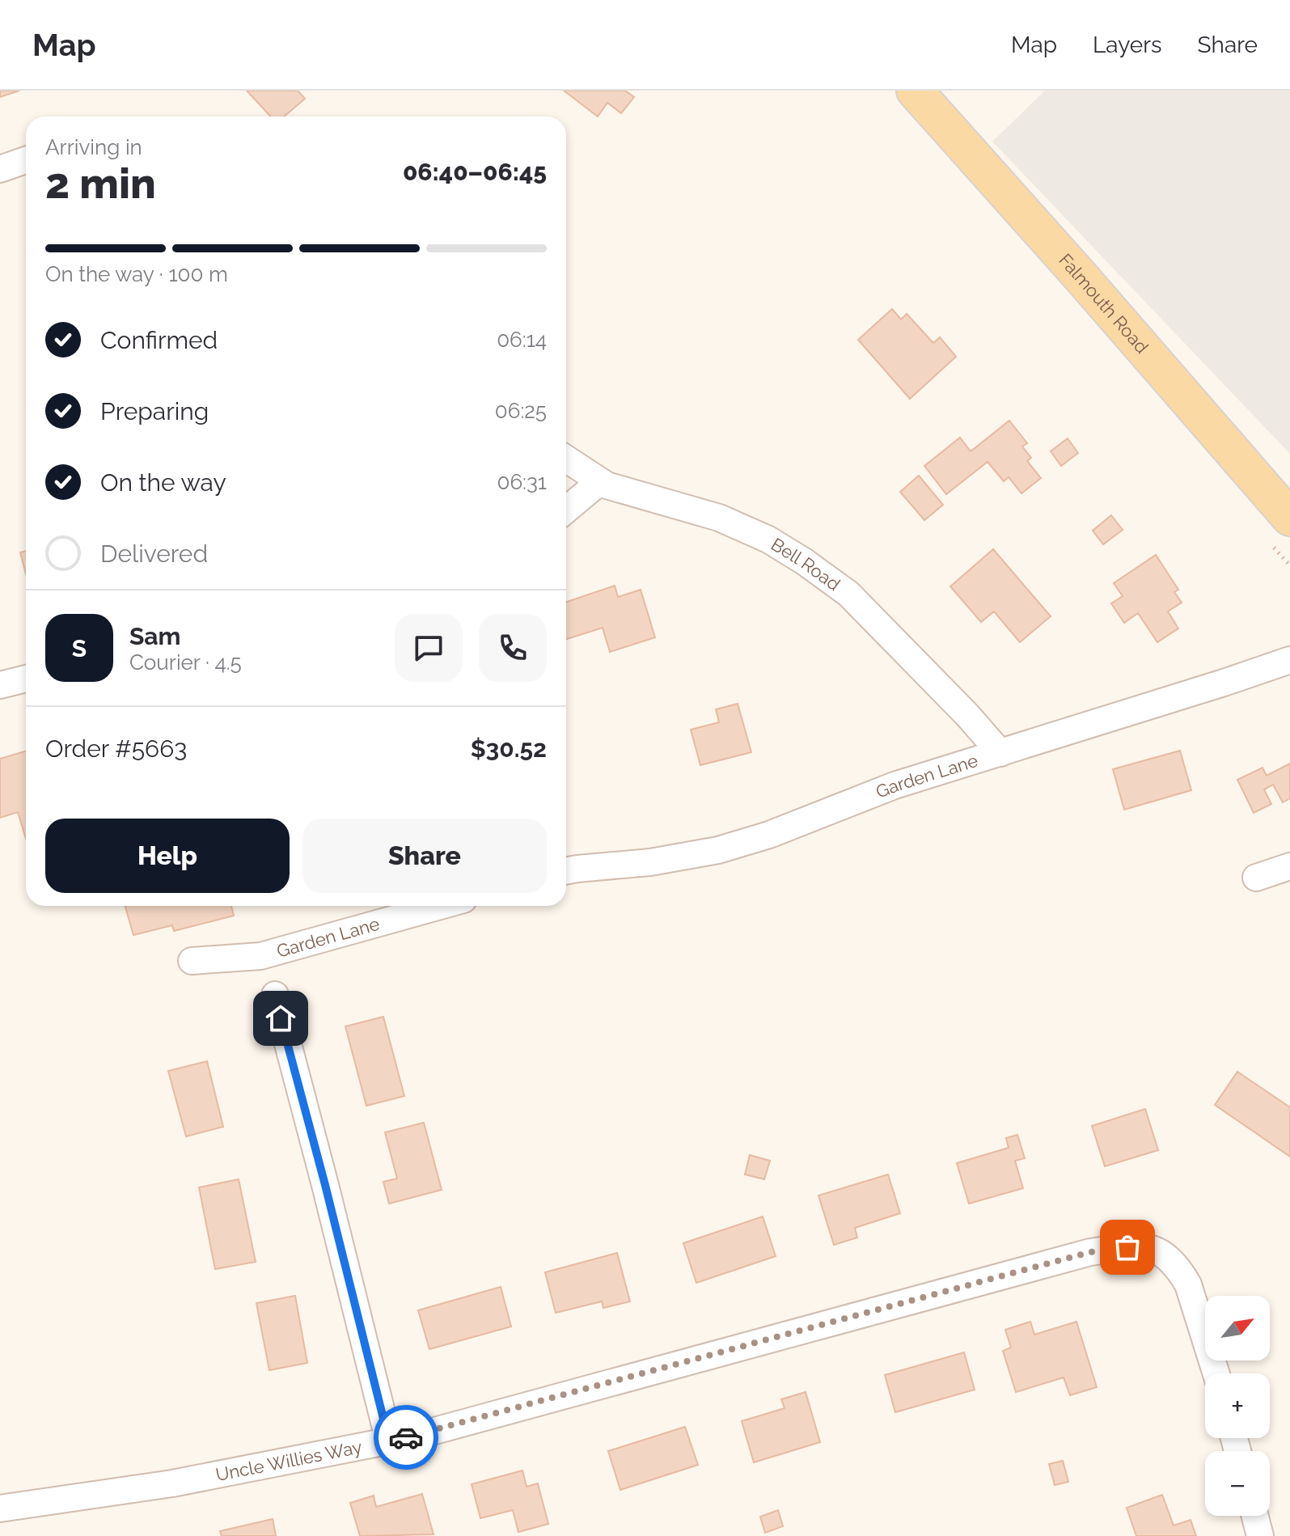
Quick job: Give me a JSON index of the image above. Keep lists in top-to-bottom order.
{
  "streets": {
    "main road": ["Falmouth Road"],
    "street": ["Bell Road", "Garden Lane", "Uncle Willies Way"]
  },
  "crossings": [
    ["Bell Road", "Garden Lane"]
  ],
  "north": "top right",
  "page": {
    "header": "Map",
    "nav": ["Map", "Layers", "Share"],
    "heading": ["2 min", "Arriving in", "06:40–06:45"],
    "panel": [
      "Sam",
      "Courier · 4.5",
      "Order #5663",
      "$30.52"
    ],
    "bar": "On the way · 100 m",
    "list": [
      ["Confirmed", "06:14"],
      ["Preparing", "06:25"],
      ["On the way", "06:31"],
      "Delivered"
    ],
    "round": "S",
    "buttons": ["Help", "Share"],
    "map_buttons": ["+", "−"]
  }
}
